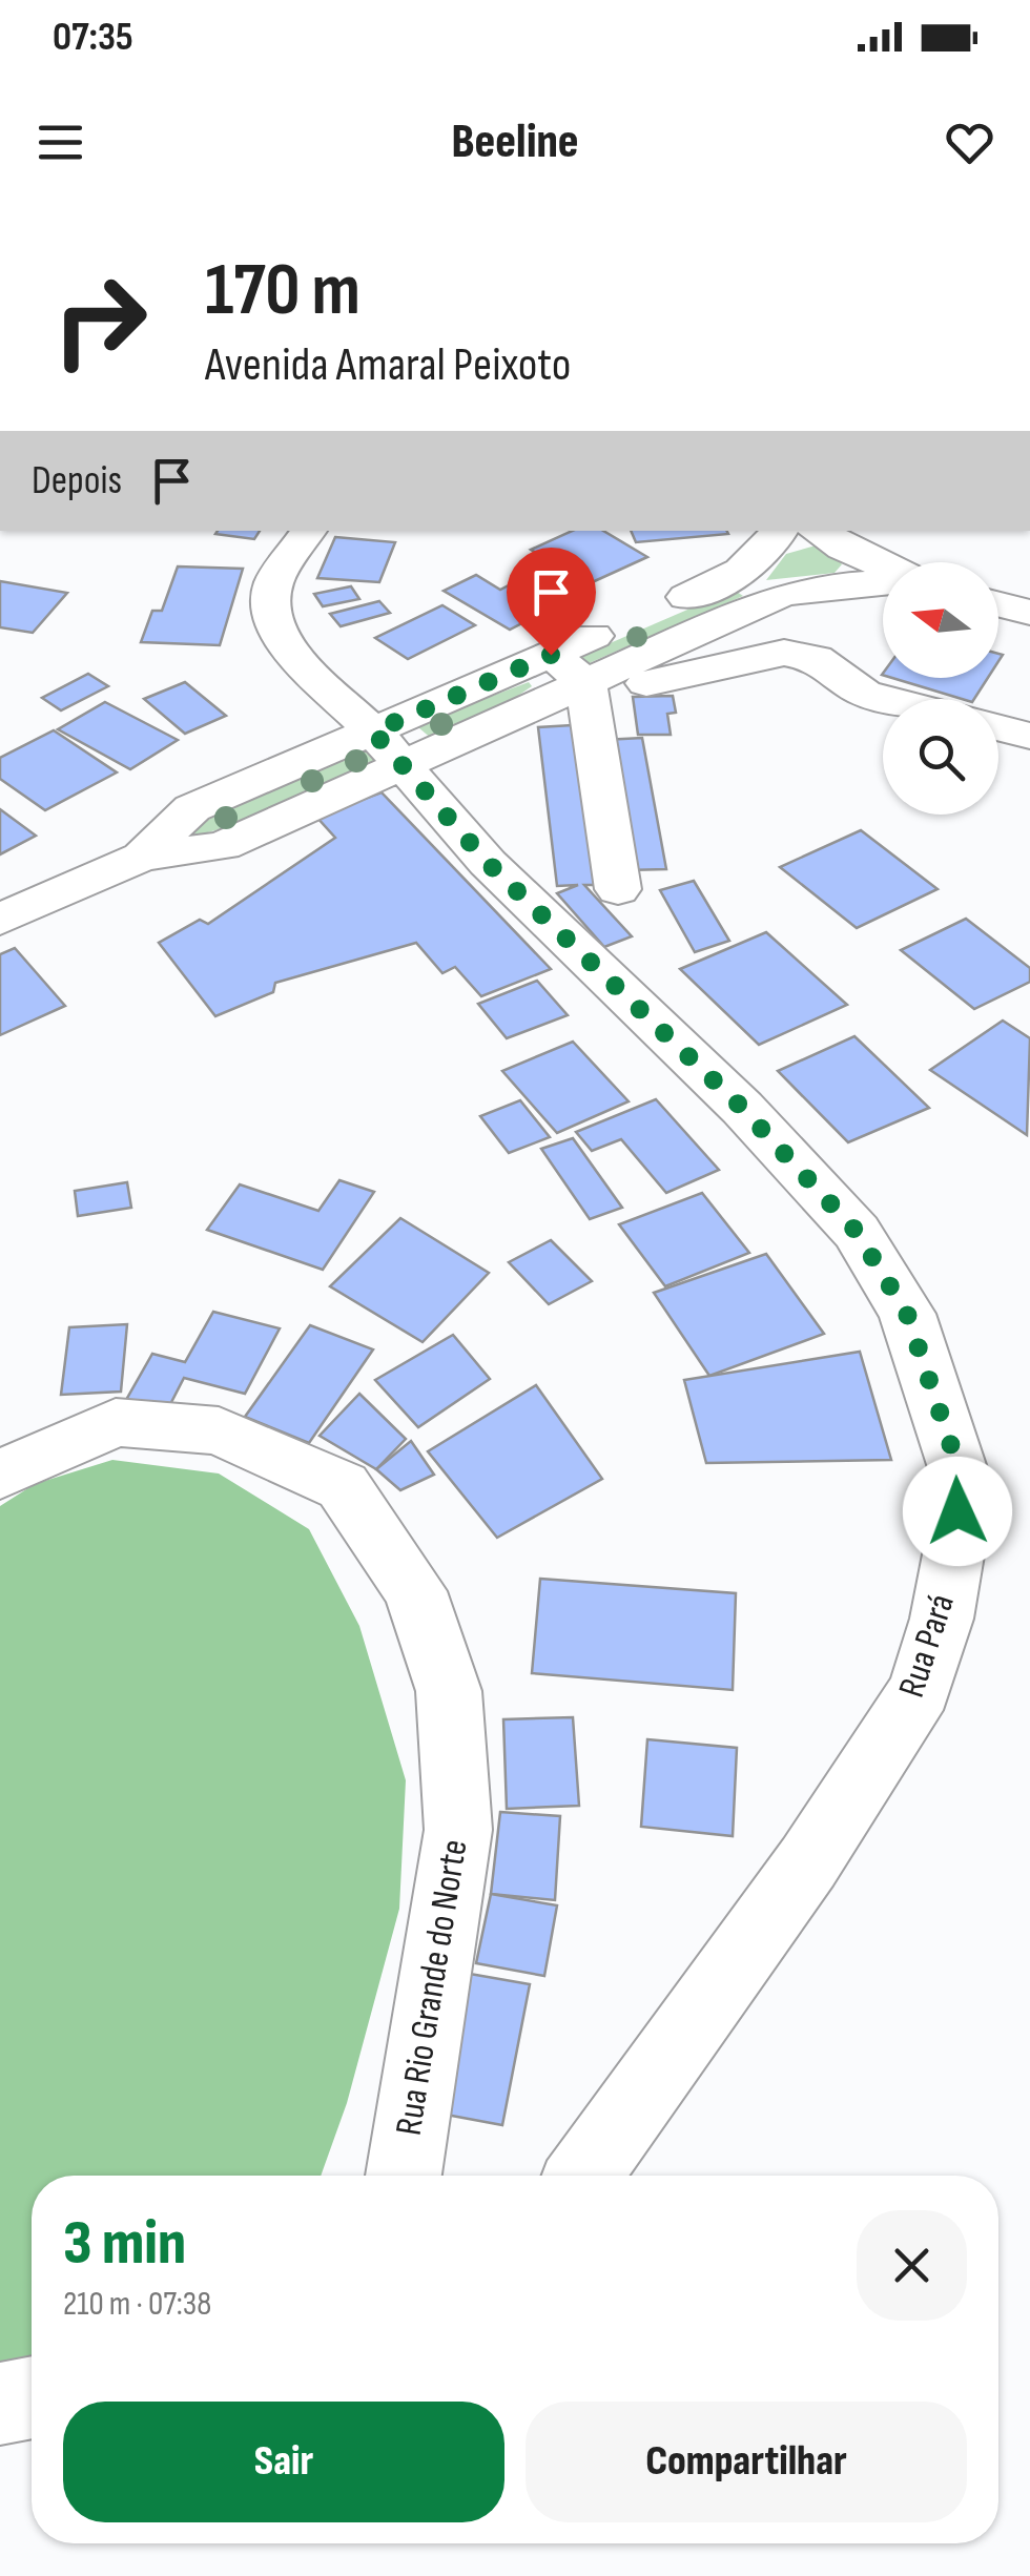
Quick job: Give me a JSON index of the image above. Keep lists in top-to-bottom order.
{
  "streets": {
    "street": ["Rua Pará", "Rua Rio Grande do Norte"]
  },
  "north": "left",
  "page": {
    "status": "07:35",
    "header": "Beeline",
    "turn": ["170 m", "Avenida Amaral Peixoto"],
    "then": "Depois",
    "heading": ["3 min", "210 m · 07:38"],
    "buttons": ["Sair", "Compartilhar"]
  }
}
